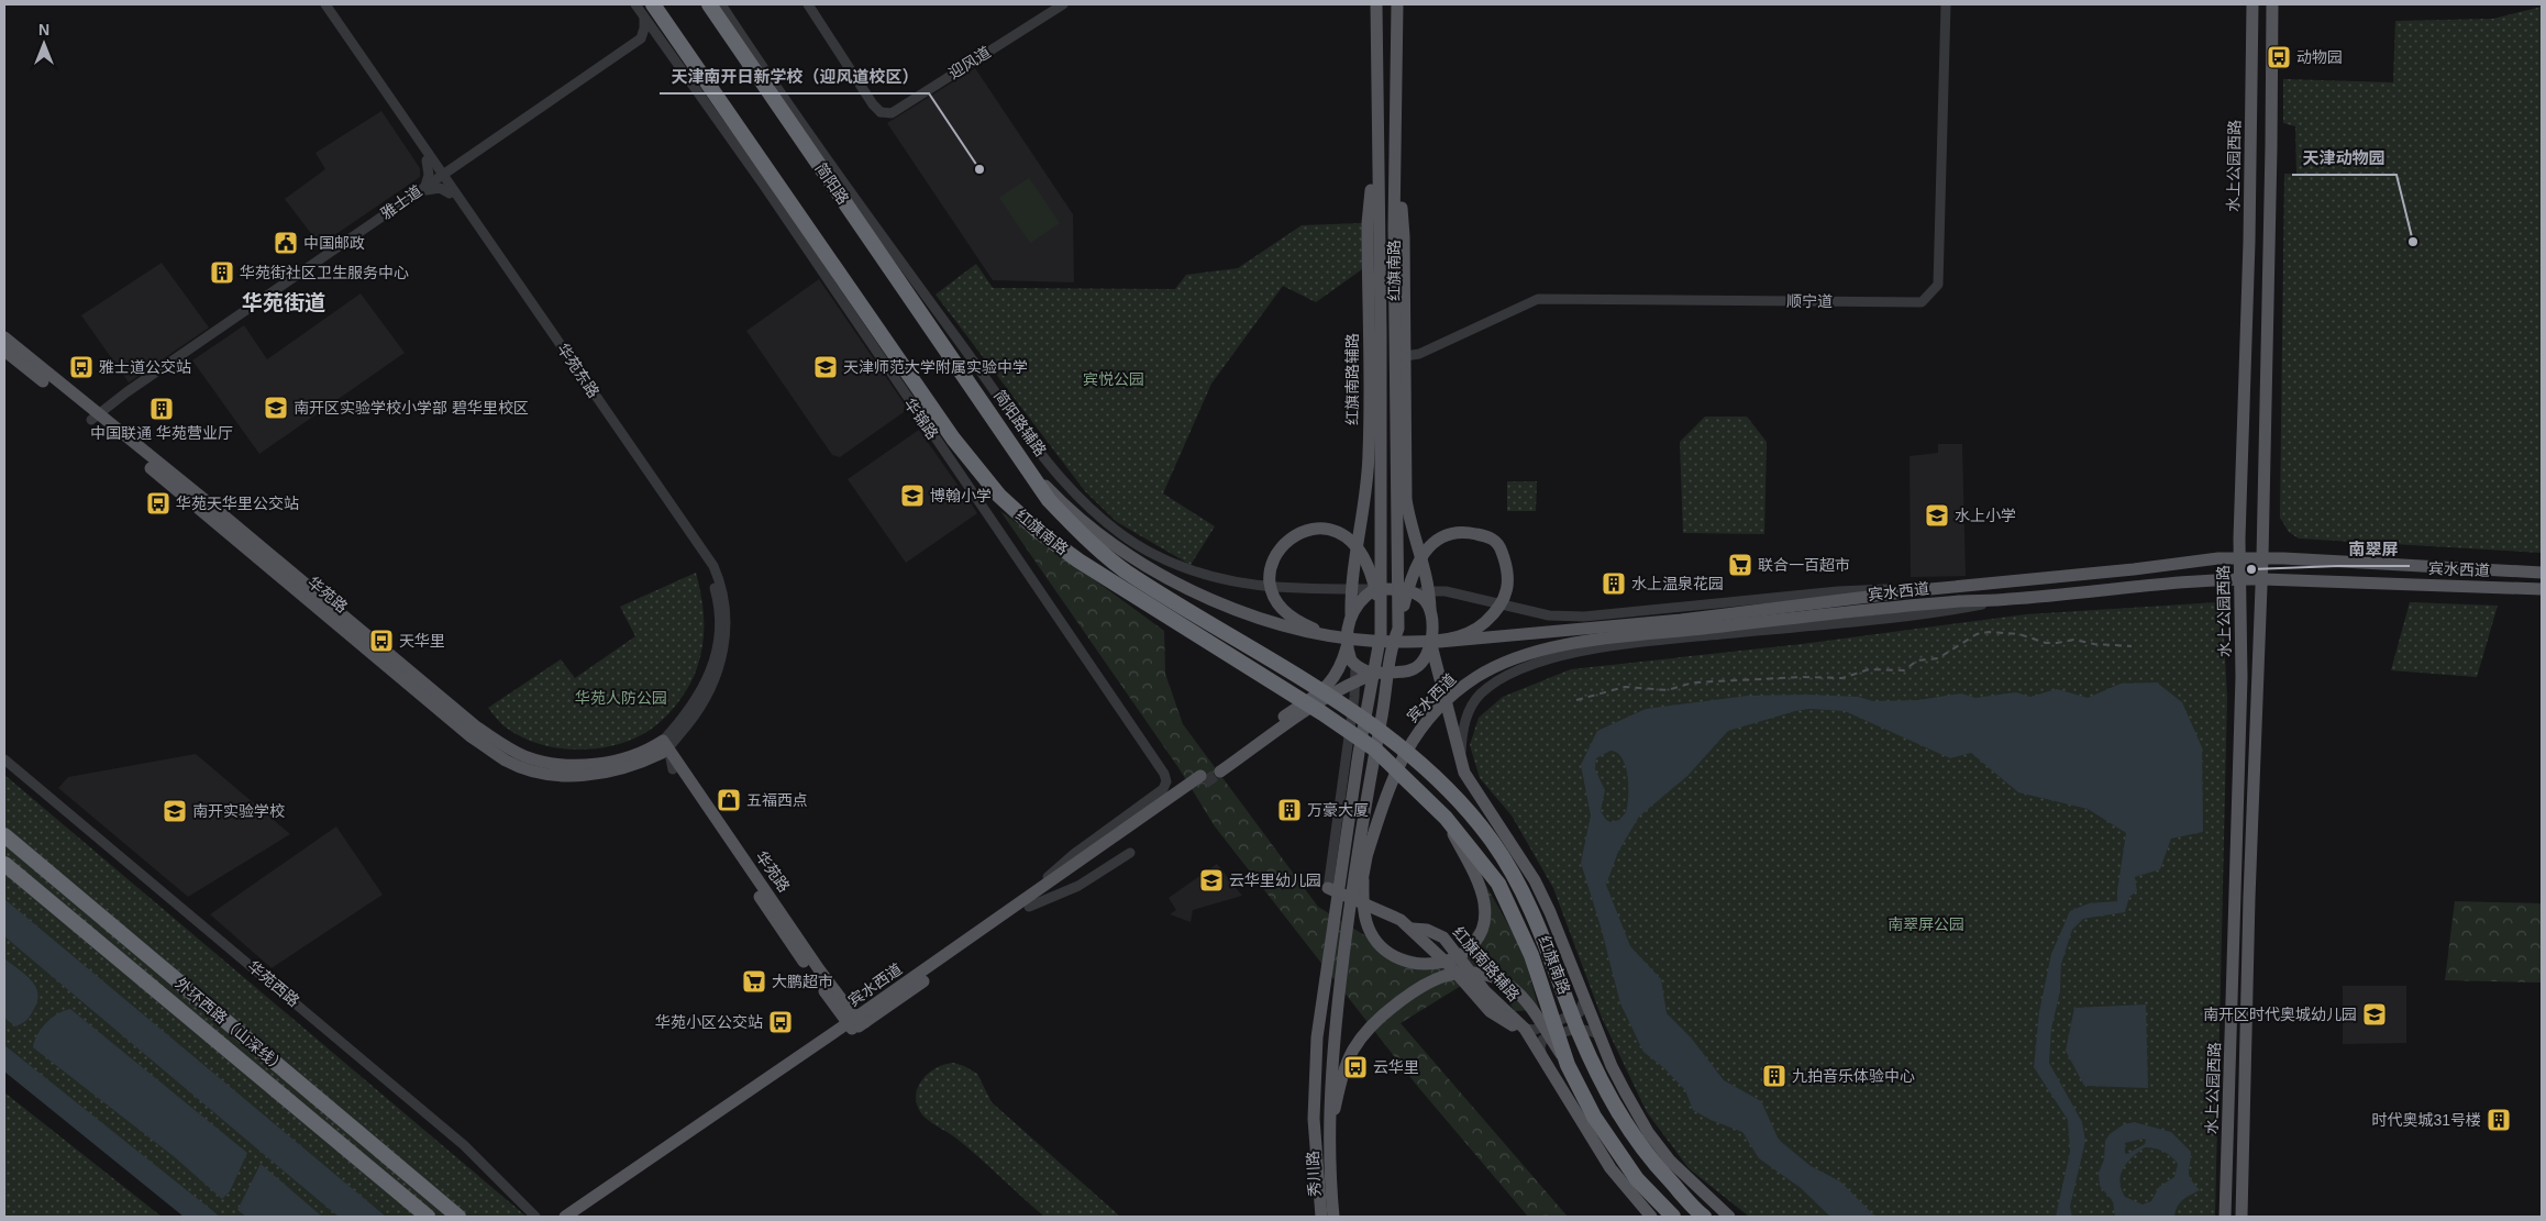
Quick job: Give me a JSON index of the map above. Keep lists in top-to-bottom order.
{
  "streets": {
    "highway": ["简阳路", "红旗南路", "外环西路（山深线）"],
    "main road": [
      "水上公园西路",
      "红旗南路辅路",
      "宾水西道",
      "华苑路",
      "秀川路"
    ],
    "street": [
      "迎风道",
      "雅士道",
      "顺宁道",
      "华苑东路",
      "华锦路",
      "简阳路辅路",
      "华苑西路"
    ]
  },
  "crossings": [
    ["水上公园西路", "宾水西道"],
    ["简阳路", "红旗南路"],
    ["雅士道", "华苑东路"],
    ["雅士道", "华锦路"],
    ["雅士道", "华苑路"],
    ["红旗南路", "红旗南路辅路"],
    ["红旗南路", "秀川路"],
    ["华苑东路", "华苑路"],
    ["红旗南路辅路", "简阳路辅路"],
    ["红旗南路辅路", "宾水西道"],
    ["华锦路", "宾水西道"],
    ["简阳路辅路", "宾水西道"],
    ["宾水西道", "华苑路"]
  ],
  "districts": ["华苑街道"],
  "parks": ["宾悦公园", "华苑人防公园", "南翠屏公园"],
  "places": {
    "bus stop": [
      "动物园",
      "雅士道公交站",
      "华苑天华里公交站",
      "天华里",
      "华苑小区公交站",
      "云华里"
    ],
    "other": ["天津南开日新学校（迎风道校区）", "天津动物园", "南翠屏"],
    "public building": ["中国邮政"],
    "building": [
      "华苑街社区卫生服务中心",
      "中国联通 华苑营业厅",
      "水上温泉花园",
      "万豪大厦",
      "九拍音乐体验中心",
      "时代奥城31号楼"
    ],
    "school or university": [
      "天津师范大学附属实验中学",
      "南开区实验学校小学部 碧华里校区",
      "博翰小学",
      "水上小学",
      "南开实验学校",
      "云华里幼儿园",
      "南开区时代奥城幼儿园"
    ],
    "supermarket": ["联合一百超市", "大鹏超市"],
    "shop": ["五福西点"]
  },
  "north": "top"
}
